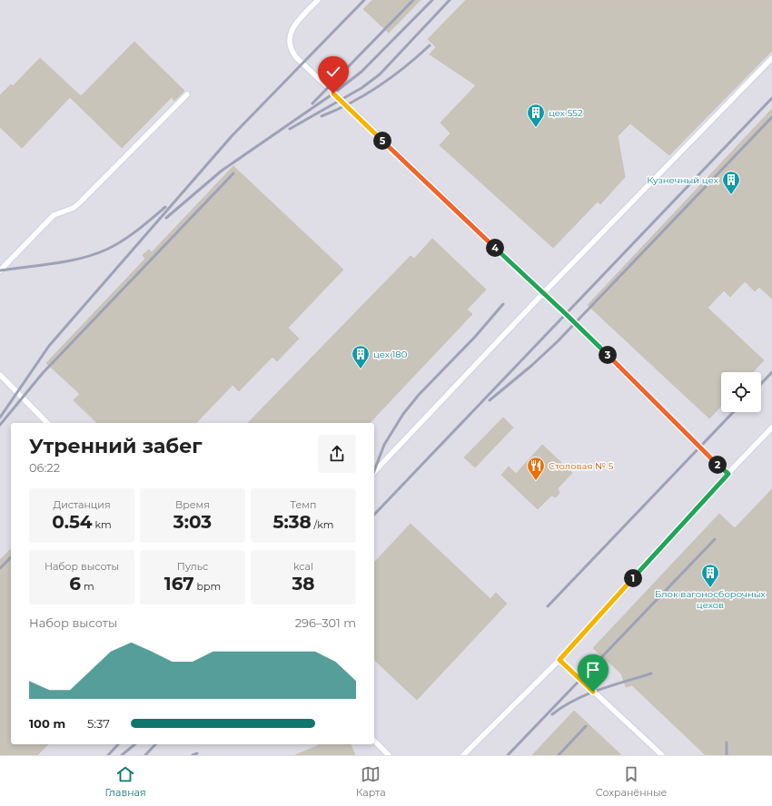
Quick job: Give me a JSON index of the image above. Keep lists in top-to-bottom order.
{
  "places": {
    "building": [
      "цех 552",
      "Кузнечный цех",
      "цех 180",
      "Блок вагоносборочных цехов"
    ],
    "restaurant": ["Столовая № 5"]
  },
  "page": {
    "pins": [
      "5",
      "4",
      "3",
      "2",
      "1"
    ],
    "heading": ["Утренний забег", "06:22"],
    "stats": [
      ["Дистанция", "0.54 km"],
      ["Время", "3:03"],
      ["Темп", "5:38 /km"],
      ["Набор высоты", "6 m"],
      ["Пульс", "167 bpm"],
      ["kcal", "38"]
    ],
    "chart": ["Набор высоты", "296–301 m"],
    "list": [
      {
        "name": "100 m",
        "note": "5:37"
      }
    ],
    "tabs": ["Главная", "Карта", "Сохранённые"]
  }
}
